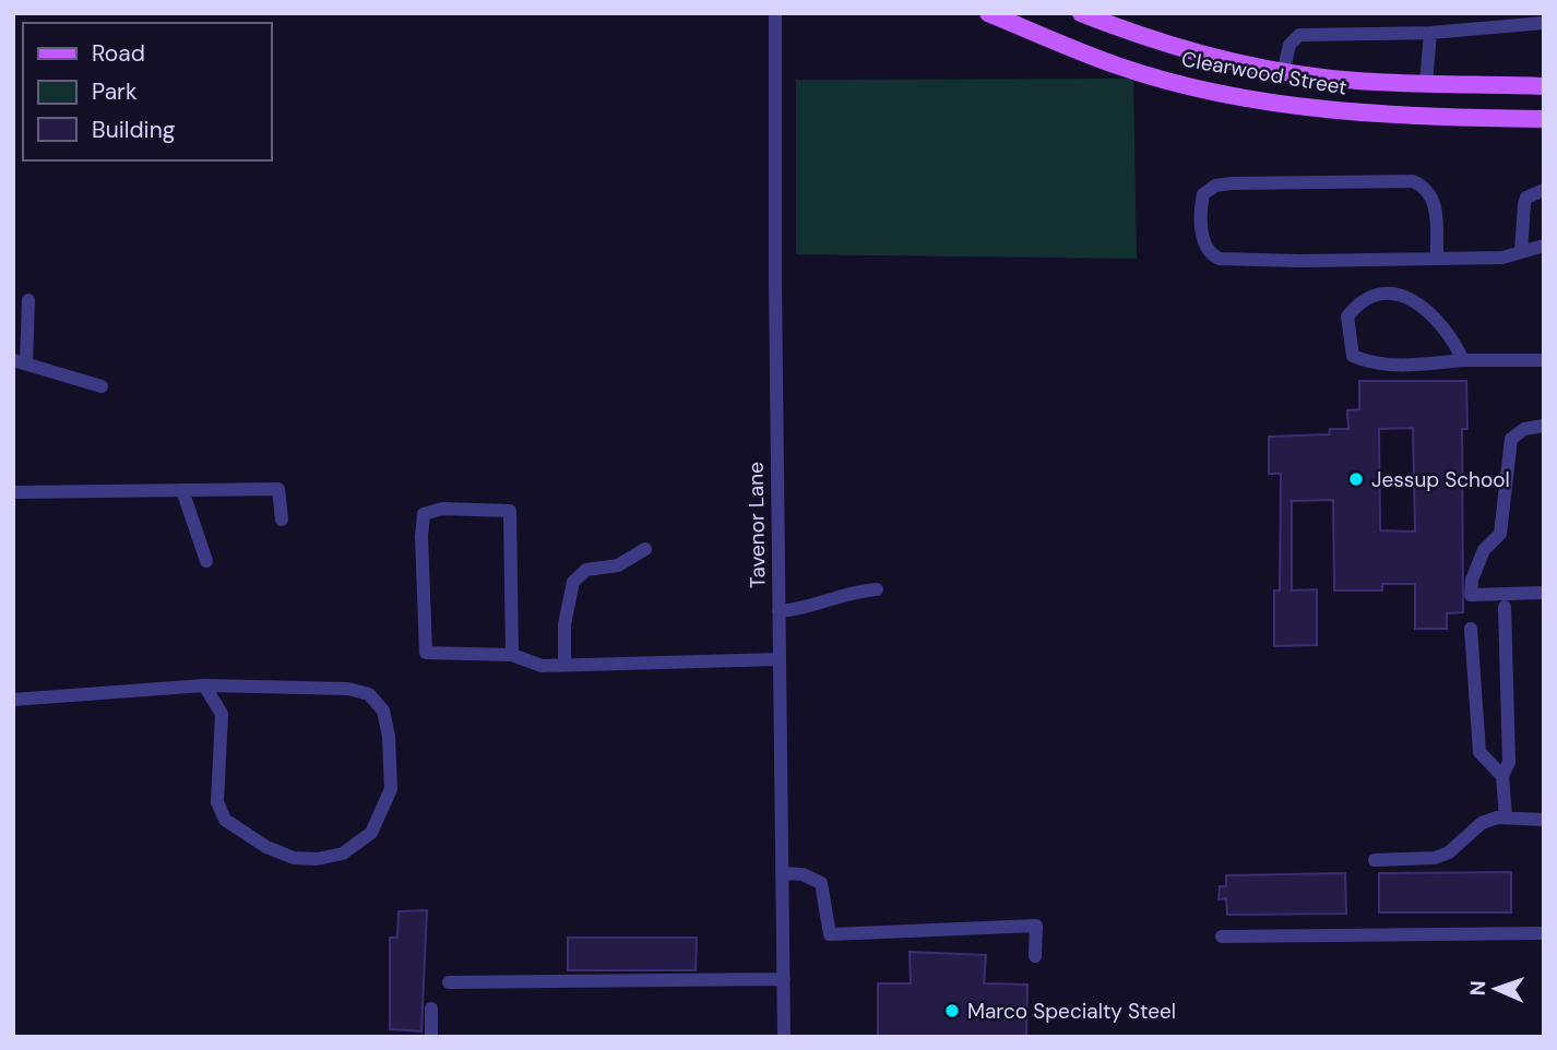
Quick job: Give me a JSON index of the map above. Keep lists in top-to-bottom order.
{
  "streets": {
    "main road": ["Clearwood Street"],
    "street": ["Tavenor Lane"]
  },
  "places": ["Jessup School", "Marco Specialty Steel"],
  "legend": ["Road", "Park", "Building"],
  "north": "left"
}
